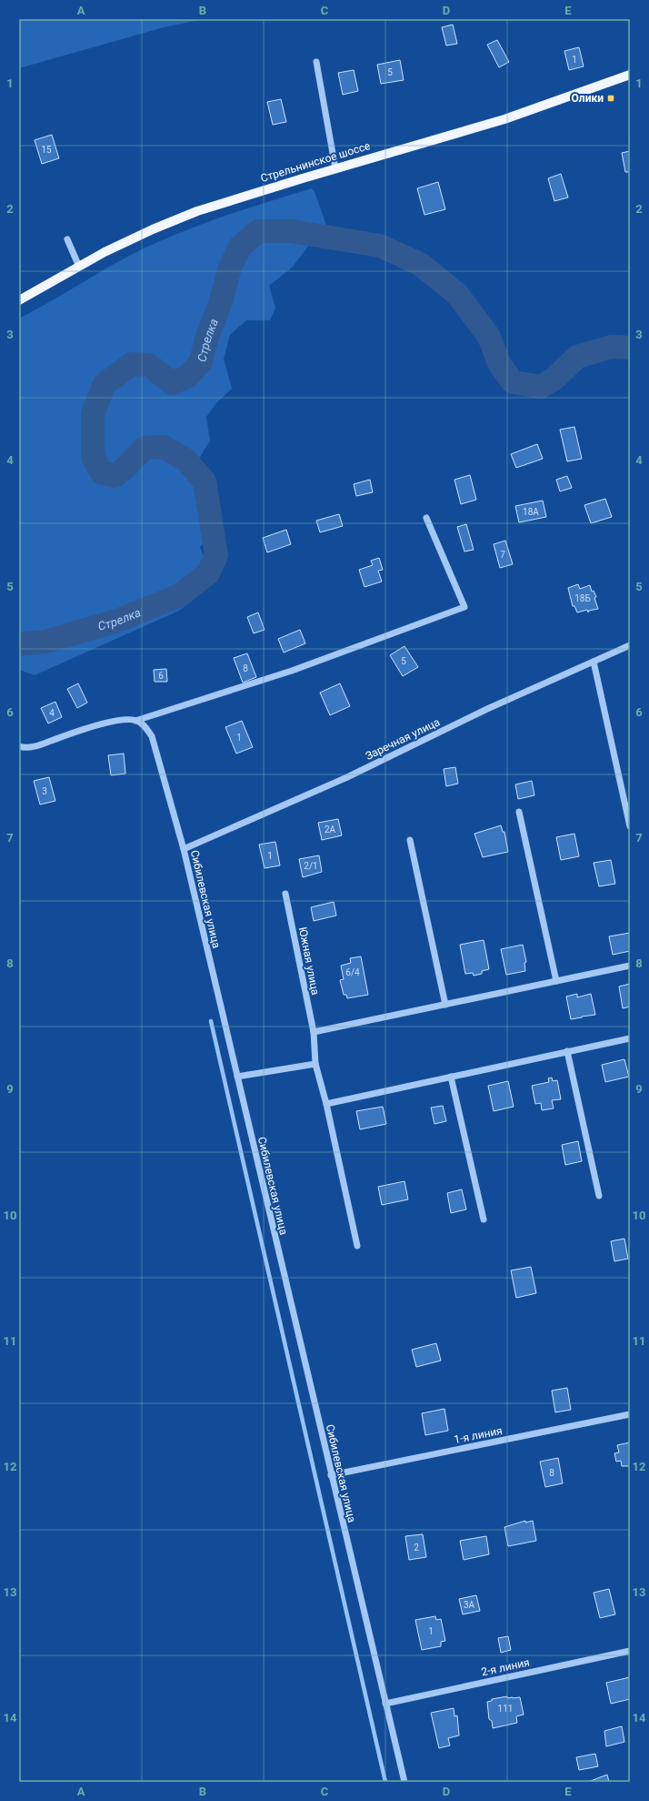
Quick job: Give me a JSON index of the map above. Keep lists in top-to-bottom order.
{
  "streets": {
    "main road": ["Стрельнинское шоссе"],
    "street": [
      "Заречная улица",
      "Сибилевская улица",
      "Южная улица",
      "1-я линия",
      "2-я линия"
    ]
  },
  "crossings": [
    ["Заречная улица", "Сибилевская улица"],
    ["Сибилевская улица", "1-я линия"],
    ["Сибилевская улица", "2-я линия"]
  ],
  "water": ["Стрелка"],
  "places": {
    "transit": ["Олики"]
  },
  "house_numbers": [
    "1",
    "5",
    "15",
    "18А",
    "7",
    "18Б",
    "5",
    "8",
    "6",
    "4",
    "1",
    "3",
    "2А",
    "1",
    "2/1",
    "6/4",
    "8",
    "2",
    "3А",
    "1",
    "111"
  ],
  "grid": {
    "columns": [
      "A",
      "B",
      "C",
      "D",
      "E"
    ],
    "rows": [
      "1",
      "2",
      "3",
      "4",
      "5",
      "6",
      "7",
      "8",
      "9",
      "10",
      "11",
      "12",
      "13",
      "14"
    ]
  }
}
